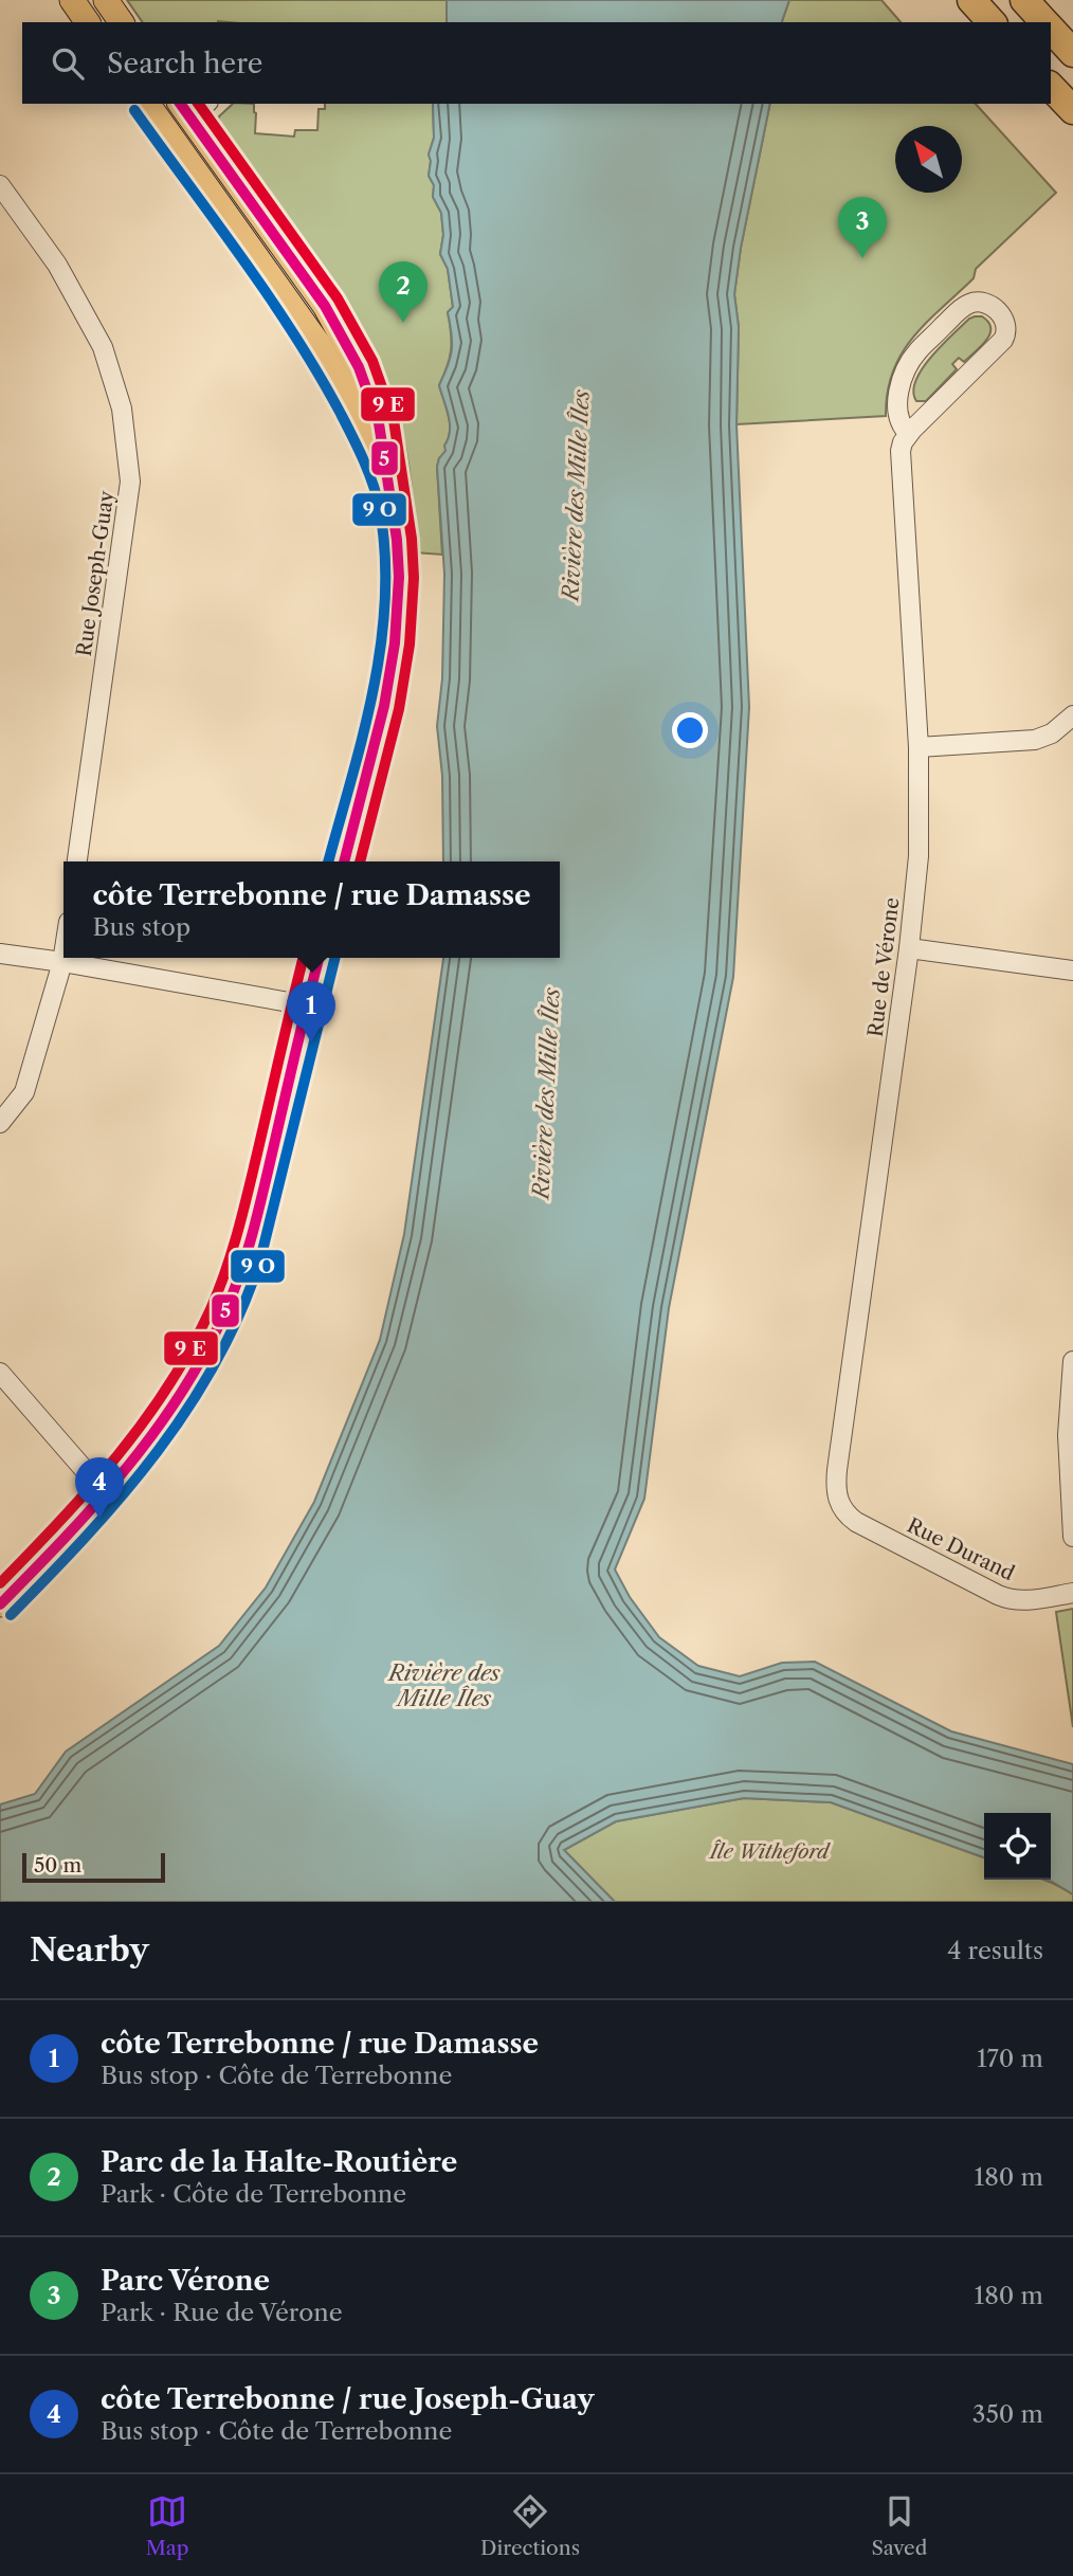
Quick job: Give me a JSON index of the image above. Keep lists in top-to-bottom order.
{
  "streets": {
    "street": ["Rue Joseph-Guay", "Rue de Vérone", "Rue Durand"]
  },
  "crossings": [
    ["Rue de Vérone", "Rue Durand"]
  ],
  "water": ["Rivière des Mille Îles"],
  "parks": ["Île Witheford"],
  "lines": ["transit line 5"],
  "scale_bar": "50 m",
  "north": "top left",
  "page": {
    "search": "Search here",
    "pins": [
      "3",
      "2",
      "1",
      "4"
    ],
    "popup": ["côte Terrebonne / rue Damasse", "Bus stop"],
    "scale": "50 m",
    "heading": ["Nearby", "4 results"],
    "list": [
      {
        "mark": "1",
        "name": "côte Terrebonne / rue Damasse",
        "note": "Bus stop · Côte de Terrebonne",
        "value": "170 m"
      },
      {
        "mark": "2",
        "name": "Parc de la Halte-Routière",
        "note": "Park · Côte de Terrebonne",
        "value": "180 m"
      },
      {
        "mark": "3",
        "name": "Parc Vérone",
        "note": "Park · Rue de Vérone",
        "value": "180 m"
      },
      {
        "mark": "4",
        "name": "côte Terrebonne / rue Joseph-Guay",
        "note": "Bus stop · Côte de Terrebonne",
        "value": "350 m"
      }
    ],
    "nav": ["Map", "Directions", "Saved"]
  }
}
